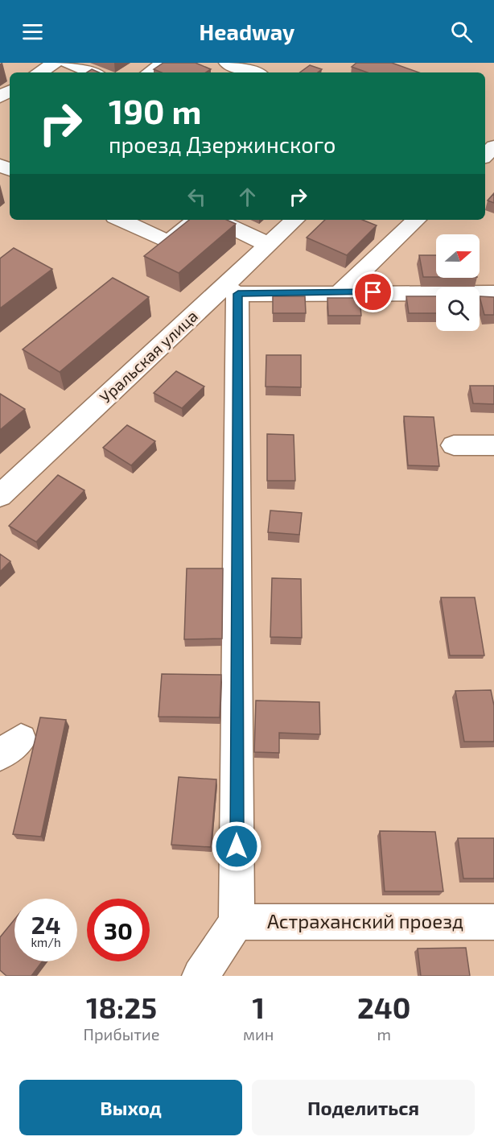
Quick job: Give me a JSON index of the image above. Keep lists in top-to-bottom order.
{
  "streets": {
    "street": ["Уральская улица", "Астраханский проезд"]
  },
  "north": "right",
  "page": {
    "header": "Headway",
    "turn": ["190 m", "проезд Дзержинского"],
    "speed": "24 km/h",
    "limit": "30",
    "eta": [
      "18:25",
      "Прибытие",
      "1",
      "мин",
      "240",
      "m"
    ],
    "buttons": ["Выход", "Поделиться"]
  }
}
